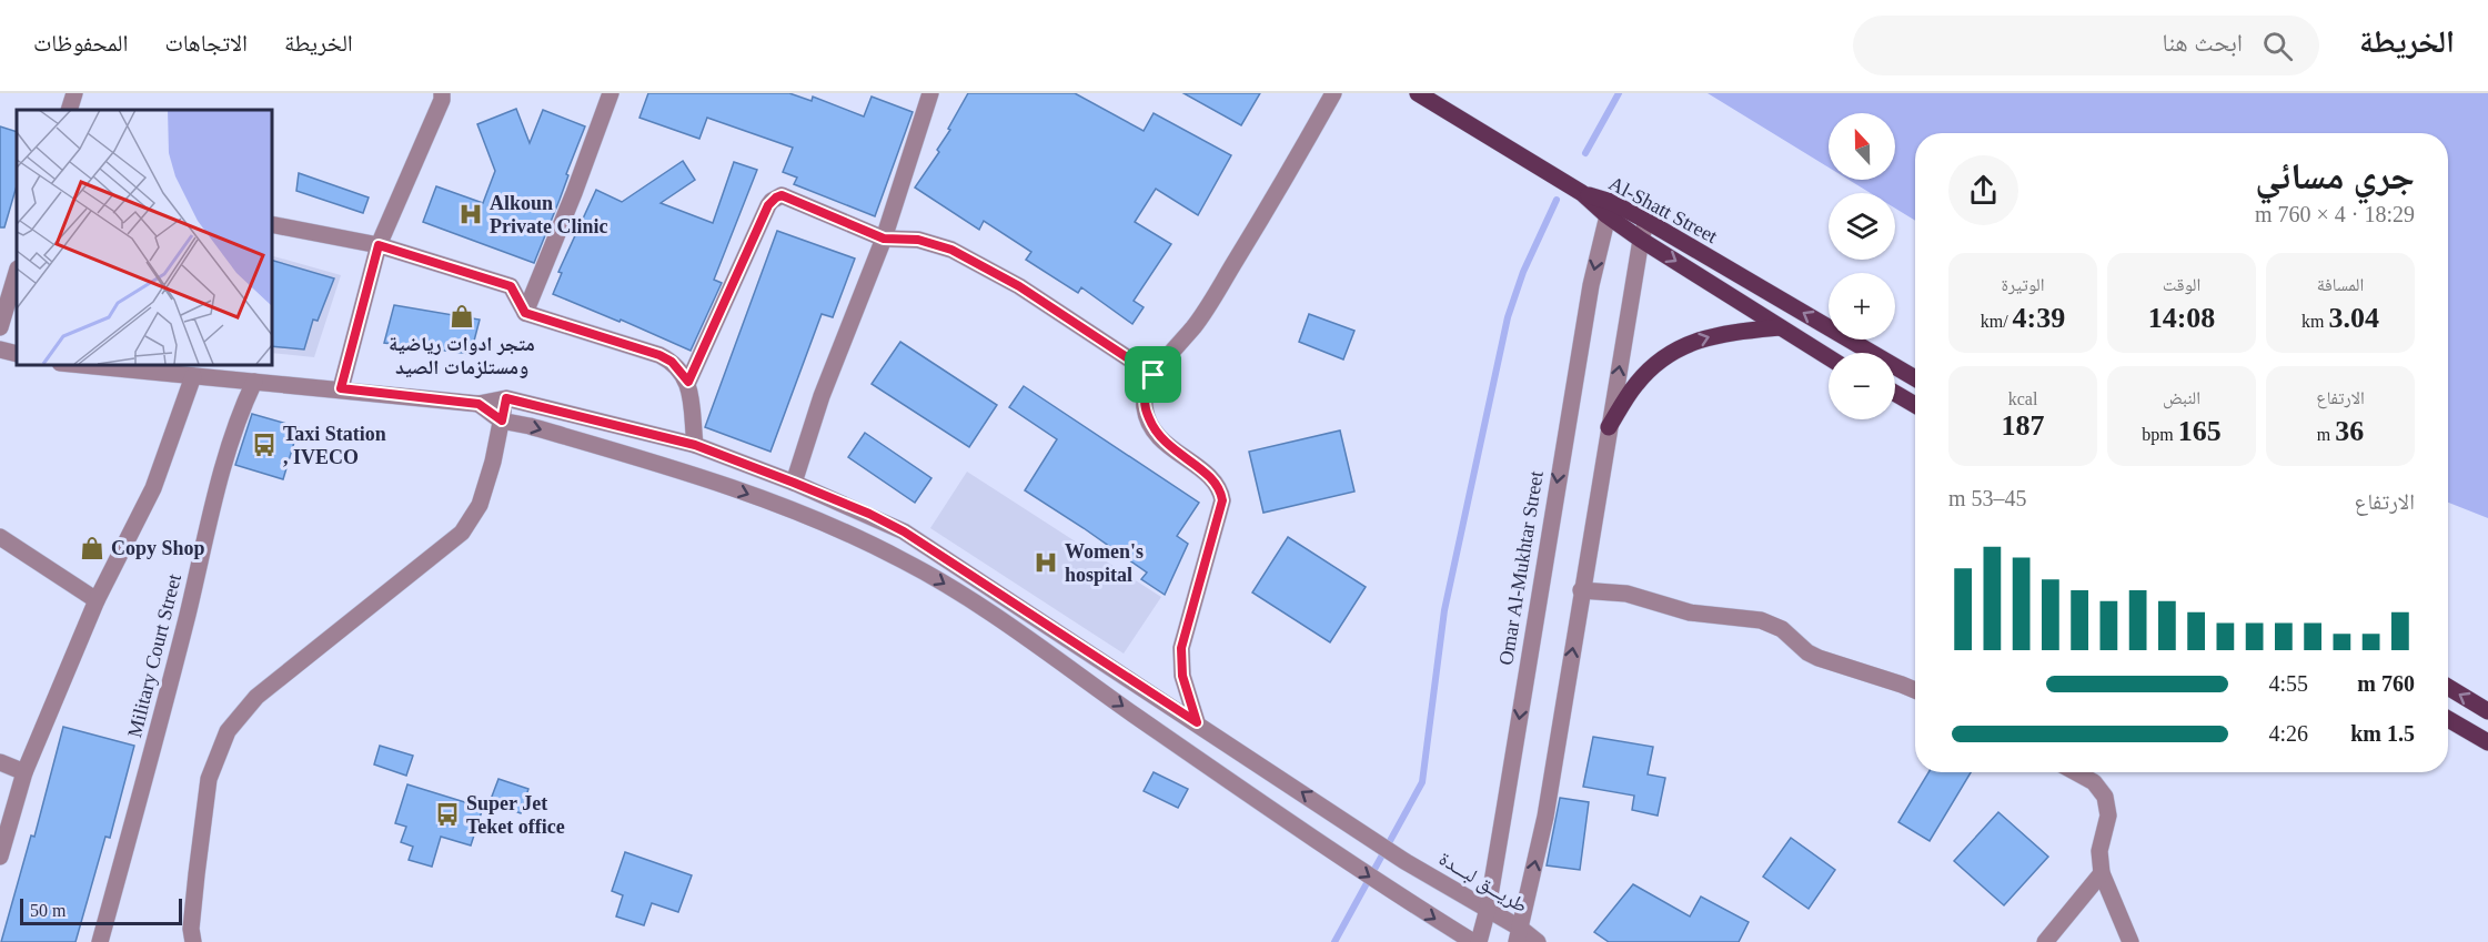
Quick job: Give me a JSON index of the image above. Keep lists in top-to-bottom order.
{
  "streets": {
    "main road": ["Al-Shatt Street"],
    "street": ["Omar Al-Mukhtar Street", "Military Court Street", "طريـــق لبـــدة"]
  },
  "crossings": [
    ["Al-Shatt Street", "Omar Al-Mukhtar Street"],
    ["Omar Al-Mukhtar Street", "طريـــق لبـــدة"]
  ],
  "places": {
    "hospital": ["Alkoun Private Clinic", "Women's hospital"],
    "shop": ["متجر ادوات رياضية ومستلزمات الصيد", "Copy Shop"],
    "bus stop": ["Taxi Station , IVECO", "Super Jet Teket office"]
  },
  "scale_bar": "50 m",
  "north": "top",
  "page": {
    "header": "الخريطة",
    "search": "ابحث هنا",
    "nav": ["الخريطة", "الاتجاهات", "المحفوظات"],
    "map_buttons": ["+", "−"],
    "heading": ["جري مسائي", "18:29 · 4 × 760 m"],
    "stats": [
      ["المسافة", "3.04 km"],
      ["الوقت", "14:08"],
      ["الوتيرة", "4:39 /km"],
      ["الارتفاع", "36 m"],
      ["النبض", "165 bpm"],
      ["kcal", "187"]
    ],
    "chart": ["الارتفاع", "45–53 m"],
    "list": [
      {
        "name": "760 m",
        "note": "4:55"
      },
      {
        "name": "1.5 km",
        "note": "4:26"
      }
    ],
    "scale": "50 m"
  }
}
